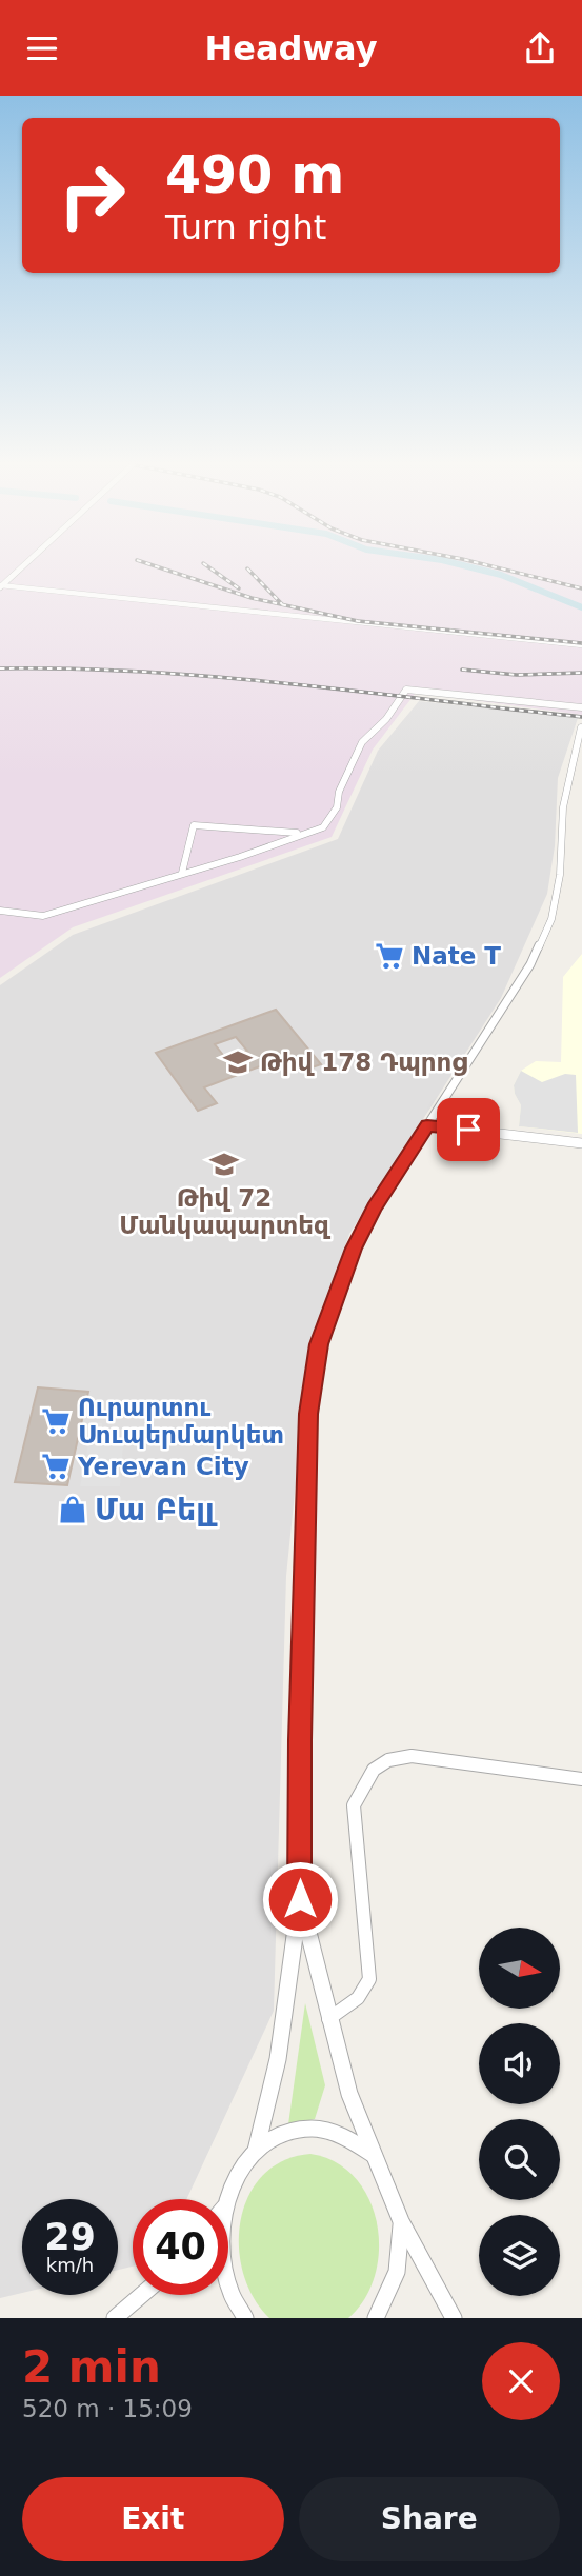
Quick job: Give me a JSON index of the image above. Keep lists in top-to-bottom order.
{
  "places": {
    "supermarket": ["Nate T", "Ուրարտու Սուպերմարկետ", "Yerevan City"],
    "school or university": ["Թիվ 178 Դպրոց", "Թիվ 72 Մանկապարտեզ"],
    "shop": ["Մա Բելլ"]
  },
  "north": "right",
  "page": {
    "header": "Headway",
    "turn": ["490 m", "Turn right"],
    "speed": "29 km/h",
    "limit": "40",
    "heading": ["2 min", "520 m · 15:09"],
    "buttons": ["Exit", "Share"]
  }
}
